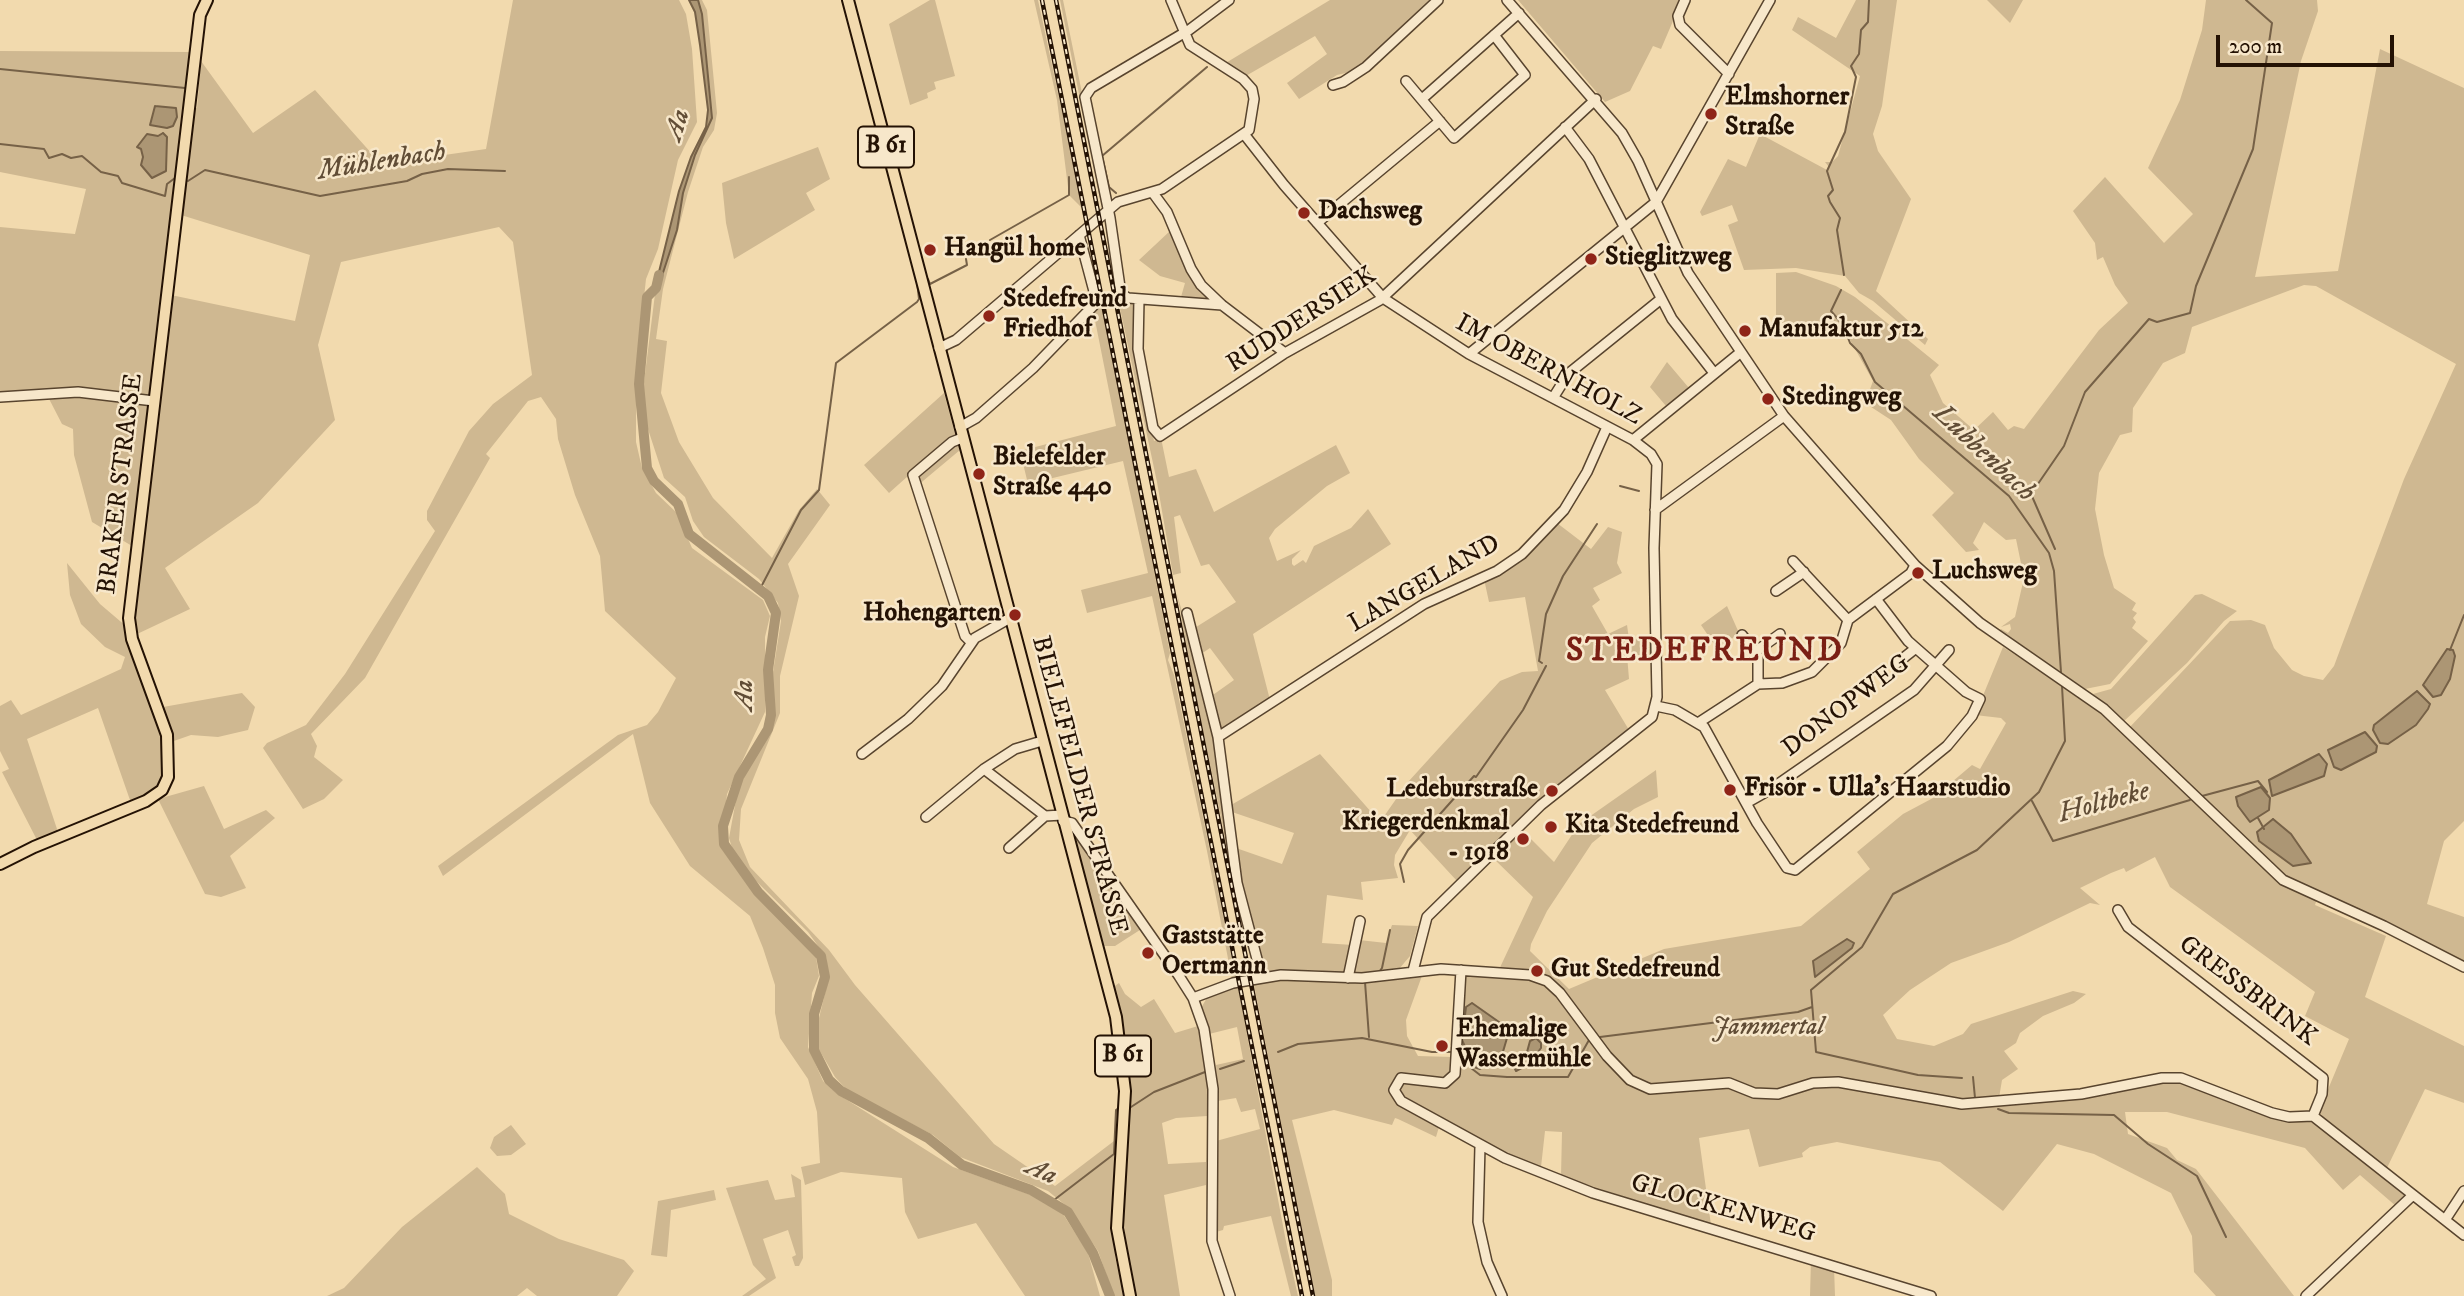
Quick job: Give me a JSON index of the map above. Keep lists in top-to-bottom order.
{
  "streets": {
    "main road": ["B 61", "BRAKER STRASSE", "BIELEFELDER STRASSE"],
    "street": [
      "RUDDERSIEK",
      "IM OBERNHOLZ",
      "LANGELAND",
      "DONOPWEG",
      "GRESSBRINK",
      "GLOCKENWEG"
    ]
  },
  "crossings": [
    ["RUDDERSIEK", "IM OBERNHOLZ"],
    ["IM OBERNHOLZ", "LANGELAND"]
  ],
  "districts": ["STEDEFREUND"],
  "water": [
    "Aa",
    "Mühlenbach",
    "Lubbenbach",
    "Holtbeke"
  ],
  "parks": ["Jammertal"],
  "places": [
    "Elmshorner Straße",
    "Dachsweg",
    "Hangül home",
    "Stieglitzweg",
    "Stedefreund Friedhof",
    "Manufaktur 512",
    "Stedingweg",
    "Bielefelder Straße 440",
    "Luchsweg",
    "Hohengarten",
    "Frisör - Ulla's Haarstudio",
    "Ledeburstraße",
    "Kita Stedefreund",
    "Kriegerdenkmal - 1918",
    "Gaststätte Oertmann",
    "Gut Stedefreund",
    "Ehemalige Wassermühle"
  ],
  "scale_bar": "200 m"
}
